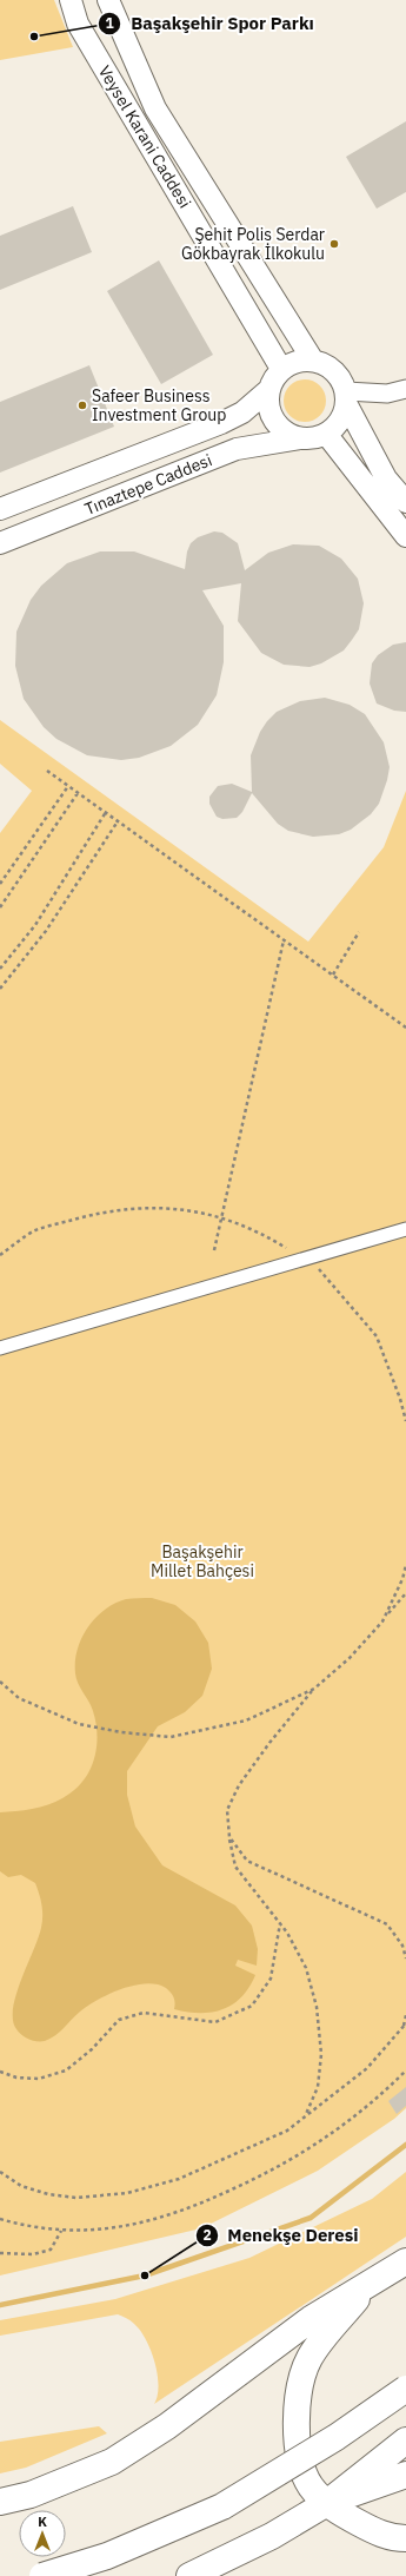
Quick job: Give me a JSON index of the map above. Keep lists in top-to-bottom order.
{
  "streets": {
    "street": ["Veysel Karani Caddesi", "Tınaztepe Caddesi"]
  },
  "crossings": [
    ["Veysel Karani Caddesi", "Tınaztepe Caddesi"]
  ],
  "parks": ["Başakşehir Millet Bahçesi"],
  "places": [
    "Başakşehir Spor Parkı",
    "Şehit Polis Serdar Gökbayrak İlkokulu",
    "Safeer Business Investment Group",
    "Menekşe Deresi"
  ],
  "north": "top"
}
